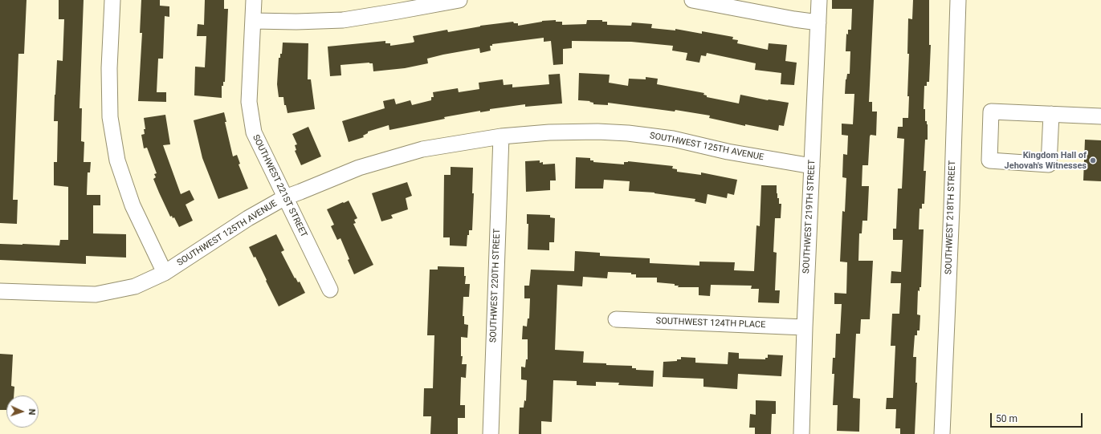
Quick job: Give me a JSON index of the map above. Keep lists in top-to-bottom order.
{
  "streets": {
    "street": [
      "SOUTHWEST 125TH AVENUE",
      "SOUTHWEST 221ST STREET",
      "SOUTHWEST 219TH STREET",
      "SOUTHWEST 218TH STREET",
      "SOUTHWEST 220TH STREET",
      "SOUTHWEST 124TH PLACE"
    ]
  },
  "crossings": [
    ["SOUTHWEST 125TH AVENUE", "SOUTHWEST 221ST STREET"],
    ["SOUTHWEST 125TH AVENUE", "SOUTHWEST 219TH STREET"],
    ["SOUTHWEST 125TH AVENUE", "SOUTHWEST 220TH STREET"],
    ["SOUTHWEST 219TH STREET", "SOUTHWEST 124TH PLACE"]
  ],
  "places": ["Kingdom Hall of Jehovah's Witnesses"],
  "scale_bar": "50 m",
  "north": "right"
}
